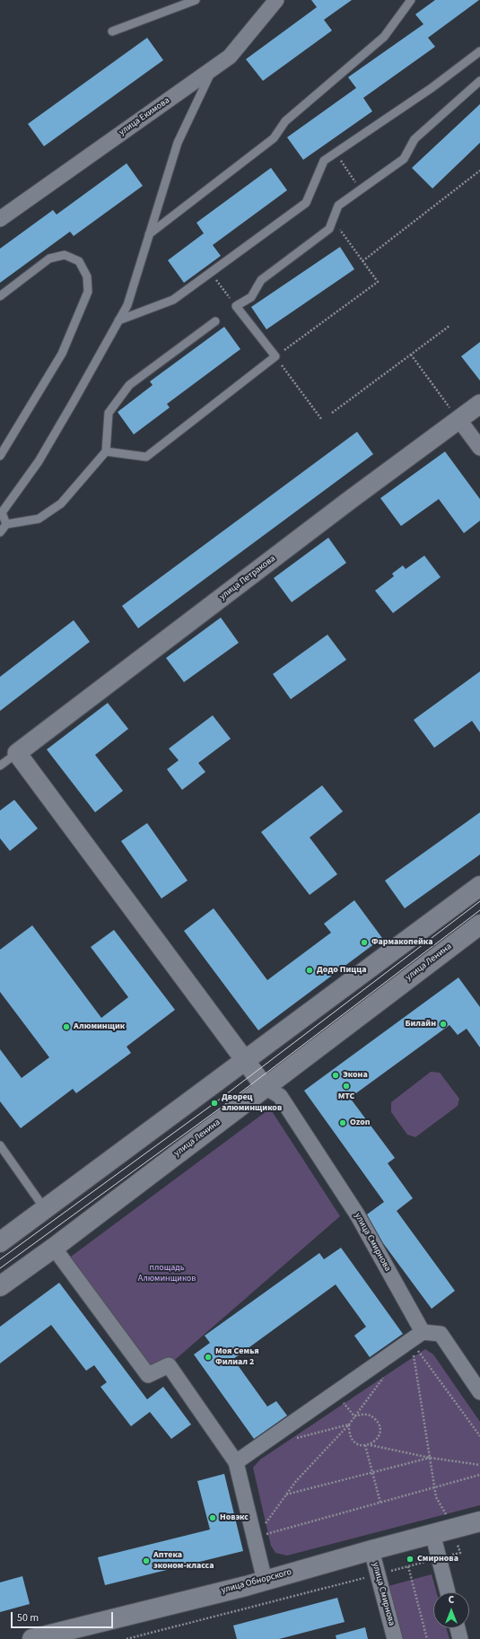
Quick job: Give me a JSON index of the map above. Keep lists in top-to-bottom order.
{
  "streets": {
    "main road": ["улица Ленина", "улица Обнорского"],
    "street": ["улица Екимова", "улица Петракова", "улица Смирнова"]
  },
  "crossings": [
    ["улица Ленина", "улица Смирнова"],
    ["улица Смирнова", "улица Обнорского"]
  ],
  "parks": ["площадь Алюминщиков"],
  "places": [
    "Фармакопейка",
    "Додо Пицца",
    "Билайн",
    "Алюминщик",
    "Экона",
    "МТС",
    "Дворец алюминщиков",
    "Ozon",
    "Моя Семья Филиал 2",
    "Новэкс",
    "Смирнова",
    "Аптека эконом-класса"
  ],
  "scale_bar": "50 m",
  "north": "top"
}
